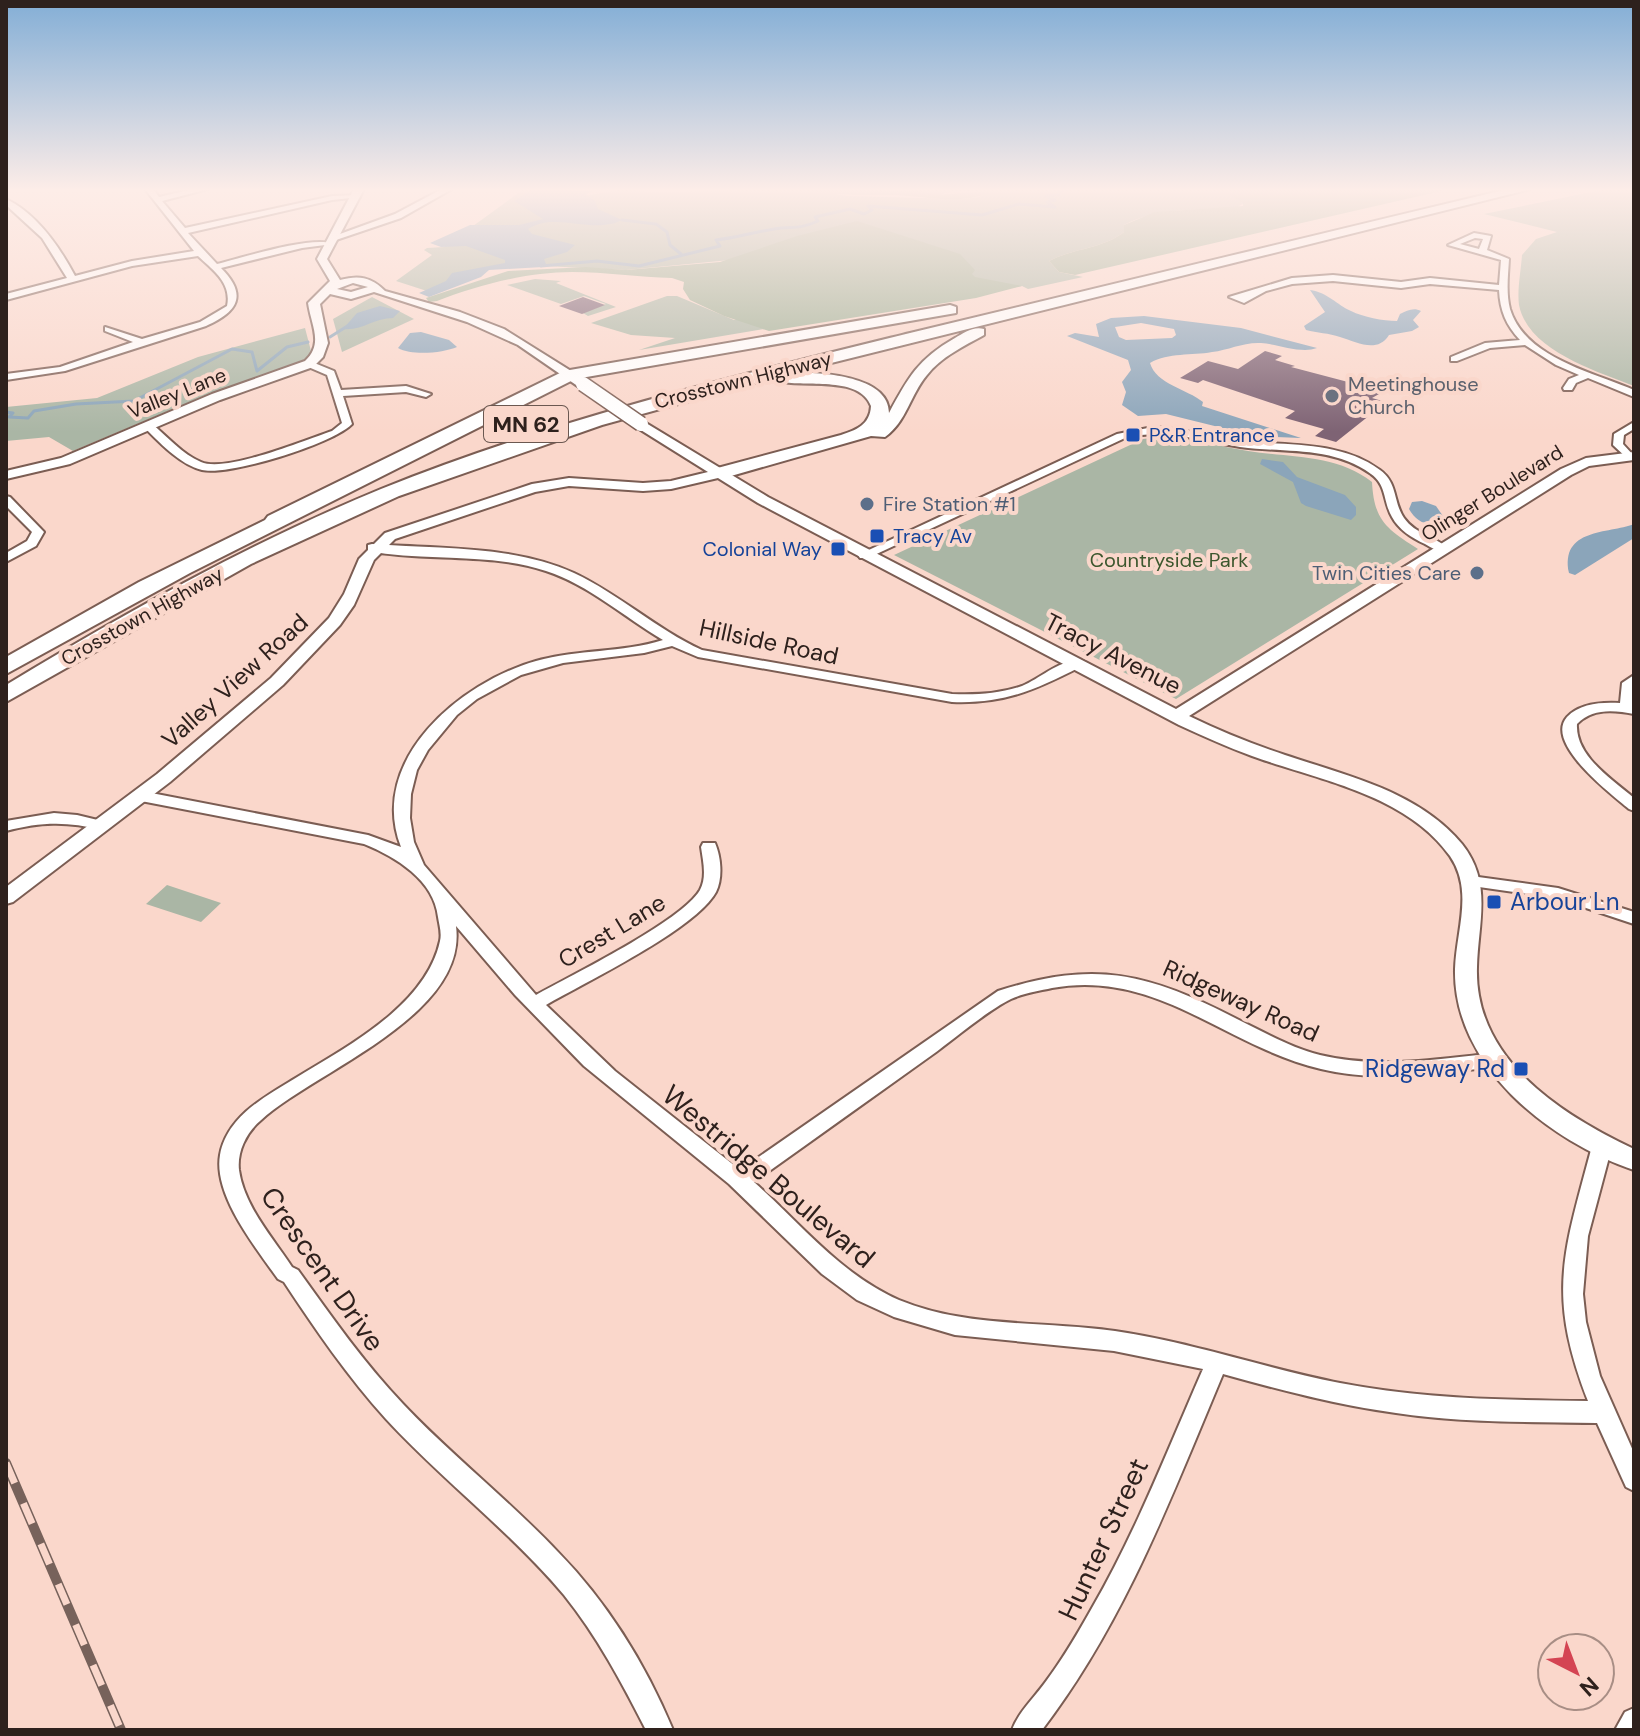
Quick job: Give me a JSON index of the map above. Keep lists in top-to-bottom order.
{
  "streets": {
    "highway": ["Crosstown Highway", "MN 62"],
    "street": [
      "Valley Lane",
      "Olinger Boulevard",
      "Hillside Road",
      "Tracy Avenue",
      "Valley View Road",
      "Crest Lane",
      "Ridgeway Road",
      "Westridge Boulevard",
      "Crescent Drive",
      "Hunter Street"
    ]
  },
  "crossings": [
    ["Olinger Boulevard", "Tracy Avenue"],
    ["Hillside Road", "Tracy Avenue"],
    ["Hillside Road", "Valley View Road"],
    ["Hillside Road", "Crescent Drive"],
    ["Tracy Avenue", "Ridgeway Road"],
    ["Valley View Road", "Westridge Boulevard"],
    ["Crest Lane", "Westridge Boulevard"],
    ["Ridgeway Road", "Westridge Boulevard"],
    ["Westridge Boulevard", "Crescent Drive"],
    ["Westridge Boulevard", "Hunter Street"]
  ],
  "parks": ["Countryside Park"],
  "places": {
    "other": ["Meetinghouse Church", "Fire Station #1", "Twin Cities Care"],
    "transit": [
      "P&R Entrance",
      "Tracy Av",
      "Colonial Way",
      "Arbour Ln",
      "Ridgeway Rd"
    ]
  },
  "north": "bottom right"
}
